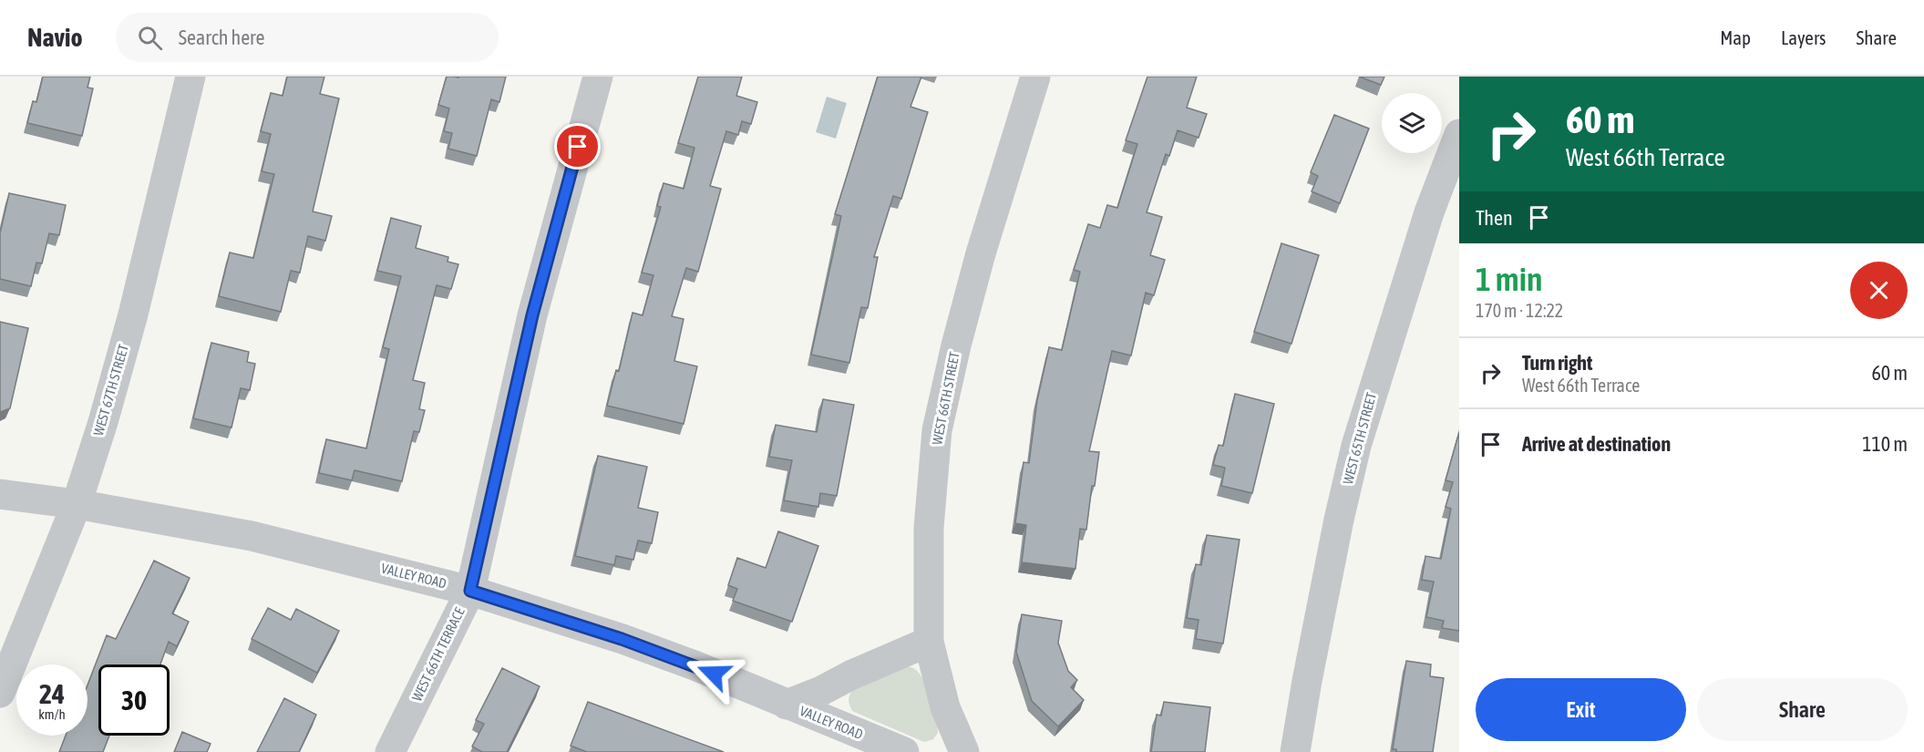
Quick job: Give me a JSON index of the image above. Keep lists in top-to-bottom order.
{
  "streets": {
    "street": [
      "WEST 67TH STREET",
      "WEST 66TH STREET",
      "WEST 65TH STREET",
      "VALLEY ROAD",
      "WEST 66TH TERRACE"
    ]
  },
  "crossings": [
    ["WEST 67TH STREET", "VALLEY ROAD"],
    ["VALLEY ROAD", "WEST 66TH TERRACE"]
  ],
  "page": {
    "header": "Navio",
    "search": "Search here",
    "nav": ["Map", "Layers", "Share"],
    "turn": ["60 m", "West 66th Terrace"],
    "then": "Then",
    "heading": ["1 min", "170 m · 12:22"],
    "list": [
      {
        "name": "Turn right",
        "note": "West 66th Terrace",
        "value": "60 m"
      },
      {
        "name": "Arrive at destination",
        "value": "110 m"
      }
    ],
    "speed": "24 km/h",
    "limit": "30",
    "buttons": ["Exit", "Share"]
  }
}
